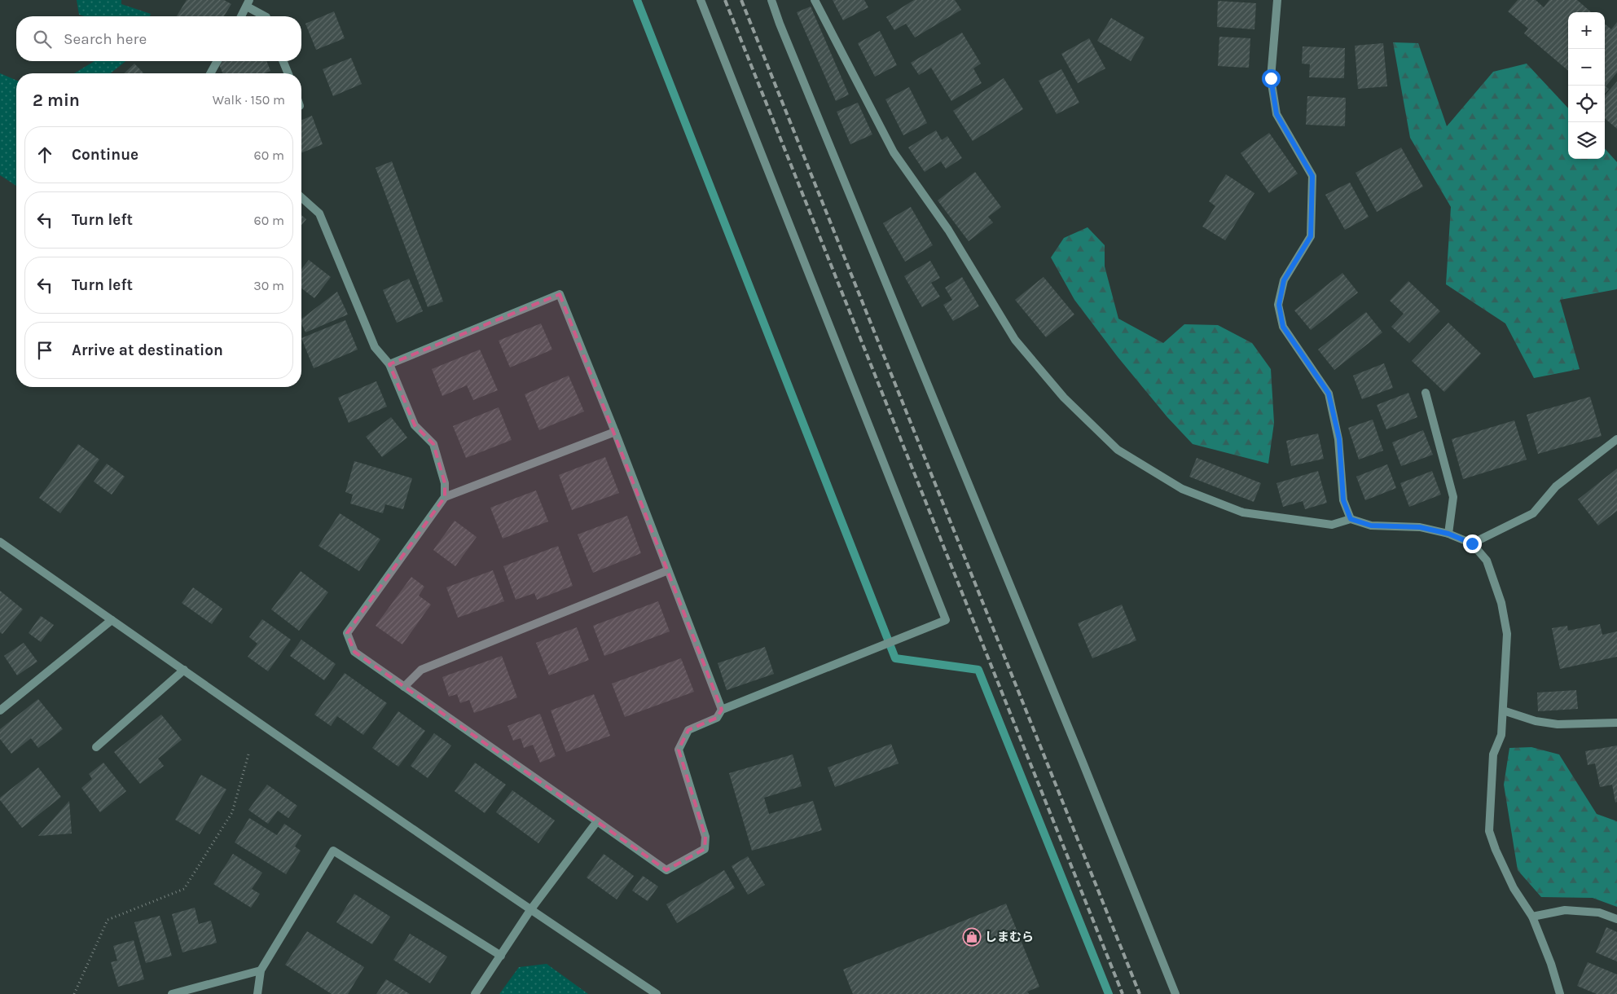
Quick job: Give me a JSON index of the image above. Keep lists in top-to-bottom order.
{
  "places": {
    "shop": ["しまむら"]
  },
  "page": {
    "map_buttons": ["+", "−"],
    "search": "Search here",
    "heading": ["2 min", "Walk · 150 m"],
    "list": [
      ["Continue", "60 m"],
      ["Turn left", "60 m"],
      ["Turn left", "30 m"],
      "Arrive at destination"
    ]
  }
}
